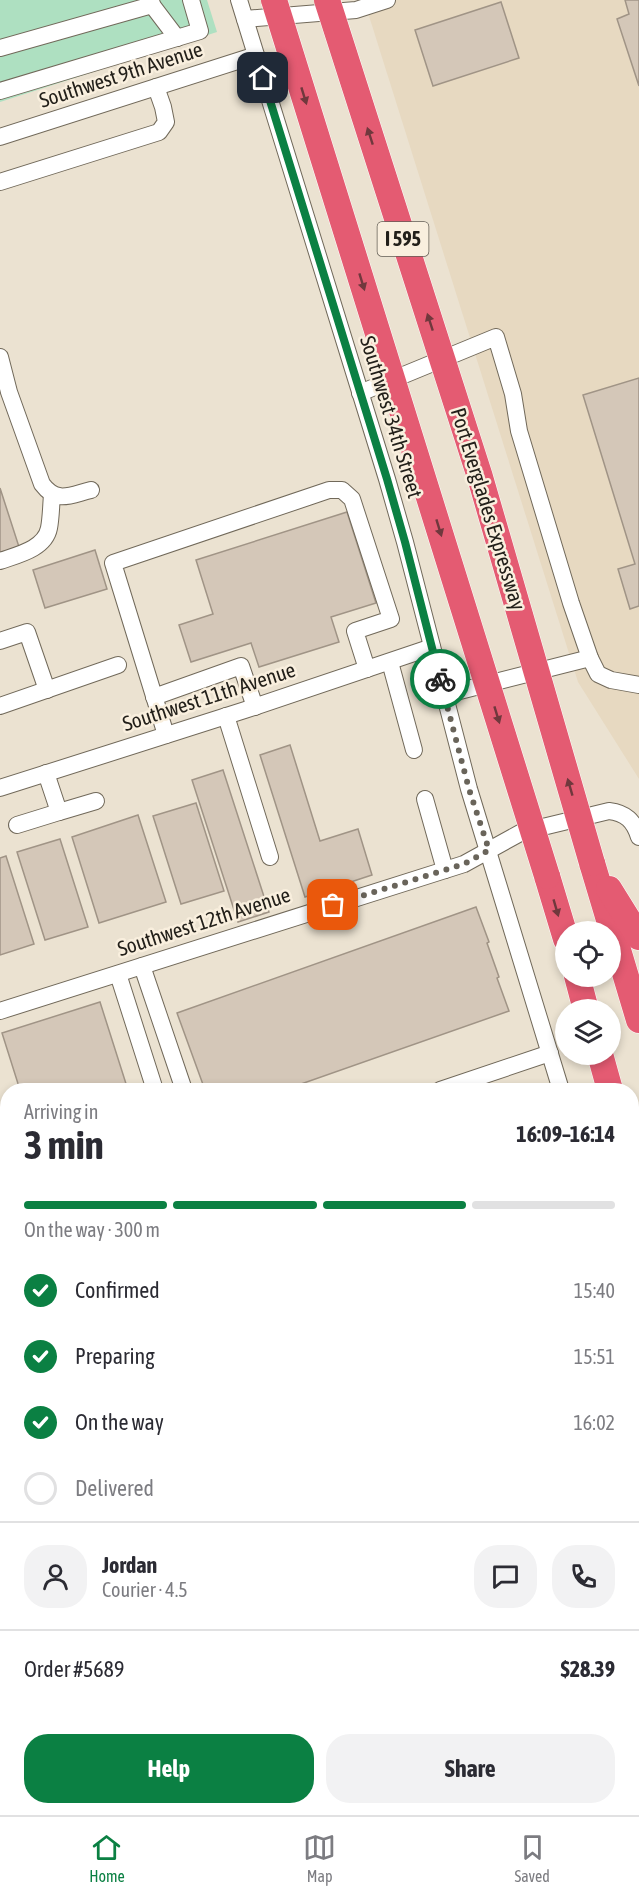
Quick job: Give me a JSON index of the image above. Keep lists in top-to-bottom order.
{
  "streets": {
    "highway": ["I 595", "Port Everglades Expressway"],
    "street": [
      "Southwest 9th Avenue",
      "Southwest 34th Street",
      "Southwest 11th Avenue",
      "Southwest 12th Avenue"
    ]
  },
  "crossings": [
    ["Southwest 9th Avenue", "Southwest 34th Street"],
    ["Southwest 34th Street", "Southwest 11th Avenue"],
    ["Southwest 34th Street", "Southwest 12th Avenue"]
  ],
  "page": {
    "heading": ["3 min", "Arriving in", "16:09–16:14"],
    "panel": [
      "Jordan",
      "Courier · 4.5",
      "Order #5689",
      "$28.39"
    ],
    "bar": "On the way · 300 m",
    "list": [
      ["Confirmed", "15:40"],
      ["Preparing", "15:51"],
      ["On the way", "16:02"],
      "Delivered"
    ],
    "buttons": ["Help", "Share"],
    "tabs": ["Home", "Map", "Saved"]
  }
}
